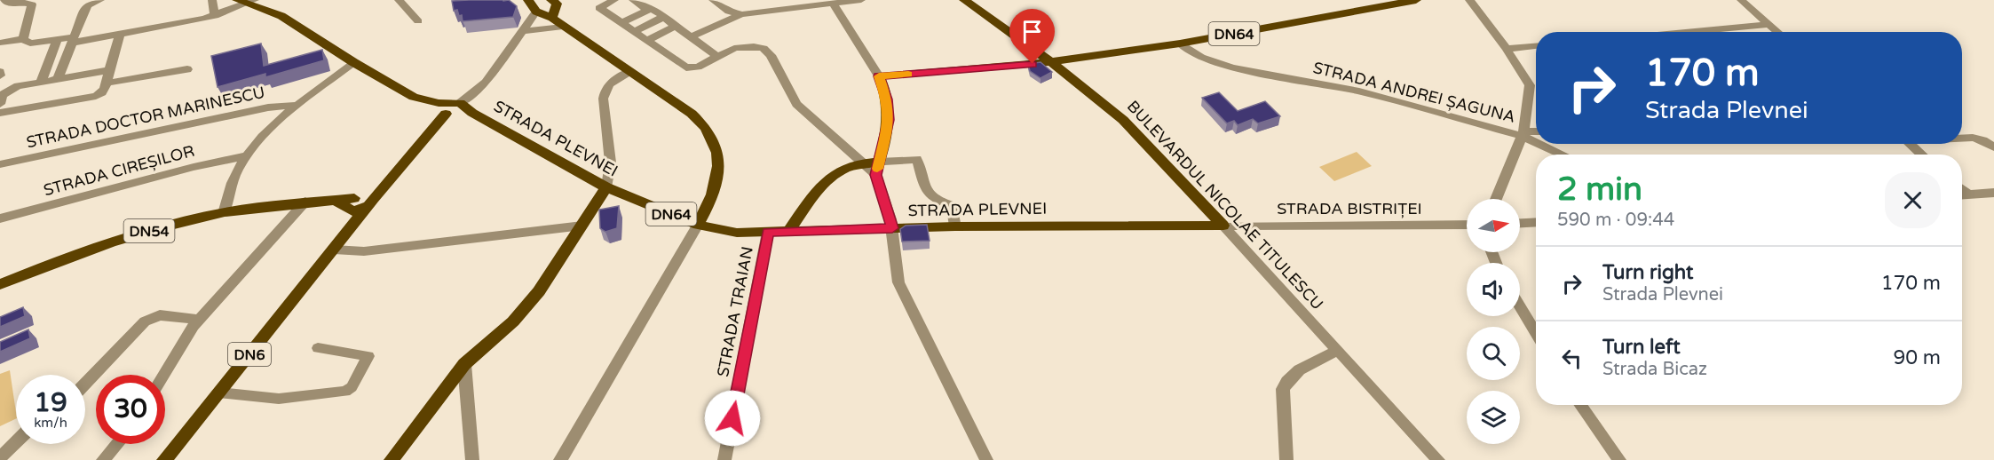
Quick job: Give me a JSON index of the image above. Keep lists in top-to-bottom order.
{
  "streets": {
    "main road": [
      "DN64",
      "STRADA PLEVNEI",
      "BULEVARDUL NICOLAE TITULESCU",
      "DN54",
      "DN6"
    ],
    "street": [
      "STRADA ANDREI ȘAGUNA",
      "STRADA DOCTOR MARINESCU",
      "STRADA CIREȘILOR",
      "STRADA BISTRIȚEI",
      "STRADA TRAIAN"
    ]
  },
  "crossings": [
    ["DN64", "STRADA ANDREI ȘAGUNA"],
    ["DN64", "BULEVARDUL NICOLAE TITULESCU"],
    ["STRADA PLEVNEI", "BULEVARDUL NICOLAE TITULESCU"],
    ["STRADA PLEVNEI", "STRADA BISTRIȚEI"],
    ["STRADA PLEVNEI", "STRADA TRAIAN"],
    ["BULEVARDUL NICOLAE TITULESCU", "STRADA BISTRIȚEI"],
    ["DN54", "DN6"]
  ],
  "north": "right",
  "page": {
    "turn": ["170 m", "Strada Plevnei"],
    "heading": ["2 min", "590 m · 09:44"],
    "list": [
      {
        "name": "Turn right",
        "note": "Strada Plevnei",
        "value": "170 m"
      },
      {
        "name": "Turn left",
        "note": "Strada Bicaz",
        "value": "90 m"
      }
    ],
    "speed": "19 km/h",
    "limit": "30"
  }
}
